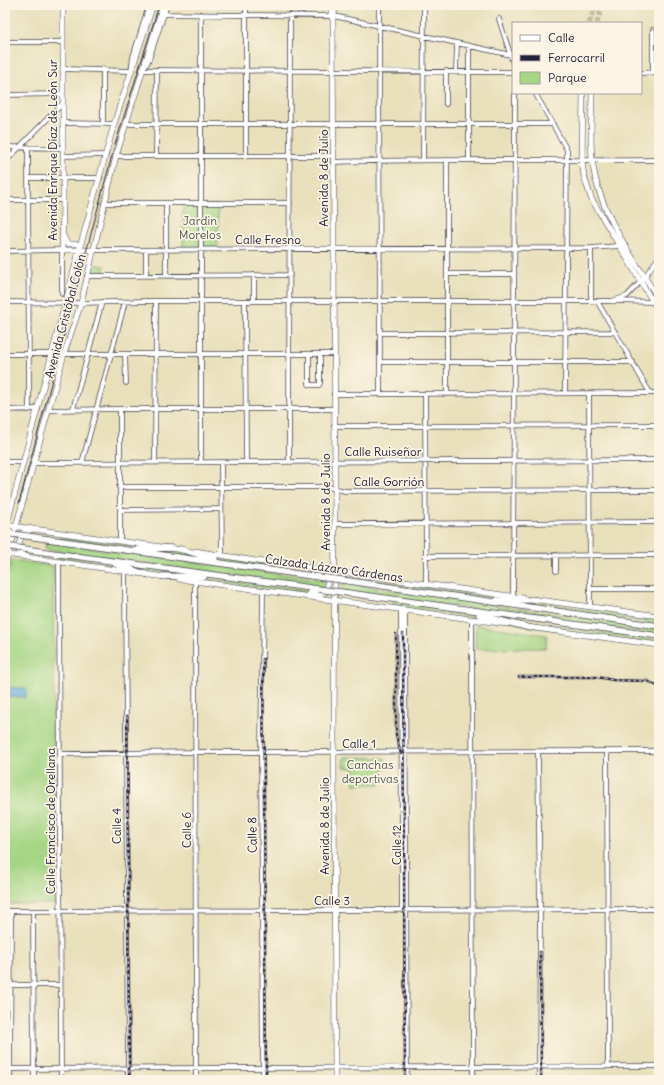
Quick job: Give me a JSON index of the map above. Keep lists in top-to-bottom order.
{
  "streets": {
    "highway": ["Calzada Lázaro Cárdenas"],
    "main road": [
      "Avenida Enrique Díaz de León Sur",
      "Avenida 8 de Julio",
      "Calle Fresno",
      "Avenida Cristóbal Colón"
    ],
    "street": [
      "Calle Ruiseñor",
      "Calle Gorrión",
      "Calle 1",
      "Calle Francisco de Orellana",
      "Calle 4",
      "Calle 6",
      "Calle 8",
      "Calle 12",
      "Calle 3"
    ]
  },
  "crossings": [
    ["Avenida Enrique Díaz de León Sur", "Calle Fresno"],
    ["Avenida 8 de Julio", "Calle Fresno"],
    ["Avenida 8 de Julio", "Calle Ruiseñor"],
    ["Avenida 8 de Julio", "Calle Gorrión"],
    ["Avenida 8 de Julio", "Calzada Lázaro Cárdenas"],
    ["Avenida 8 de Julio", "Calle 1"],
    ["Avenida 8 de Julio", "Calle 3"],
    ["Calle Fresno", "Avenida Cristóbal Colón"],
    ["Avenida Cristóbal Colón", "Calle Ruiseñor"],
    ["Avenida Cristóbal Colón", "Calzada Lázaro Cárdenas"],
    ["Calle 1", "Calle Francisco de Orellana"],
    ["Calle 1", "Calle 4"],
    ["Calle 1", "Calle 6"],
    ["Calle 1", "Calle 8"],
    ["Calle 1", "Calle 12"],
    ["Calle Francisco de Orellana", "Calle 3"],
    ["Calle 4", "Calle 3"],
    ["Calle 6", "Calle 3"],
    ["Calle 8", "Calle 3"],
    ["Calle 12", "Calle 3"]
  ],
  "parks": ["Jardin Morelos", "Canchas deportivas"],
  "legend": ["Calle", "Ferrocarril", "Parque"]
}
